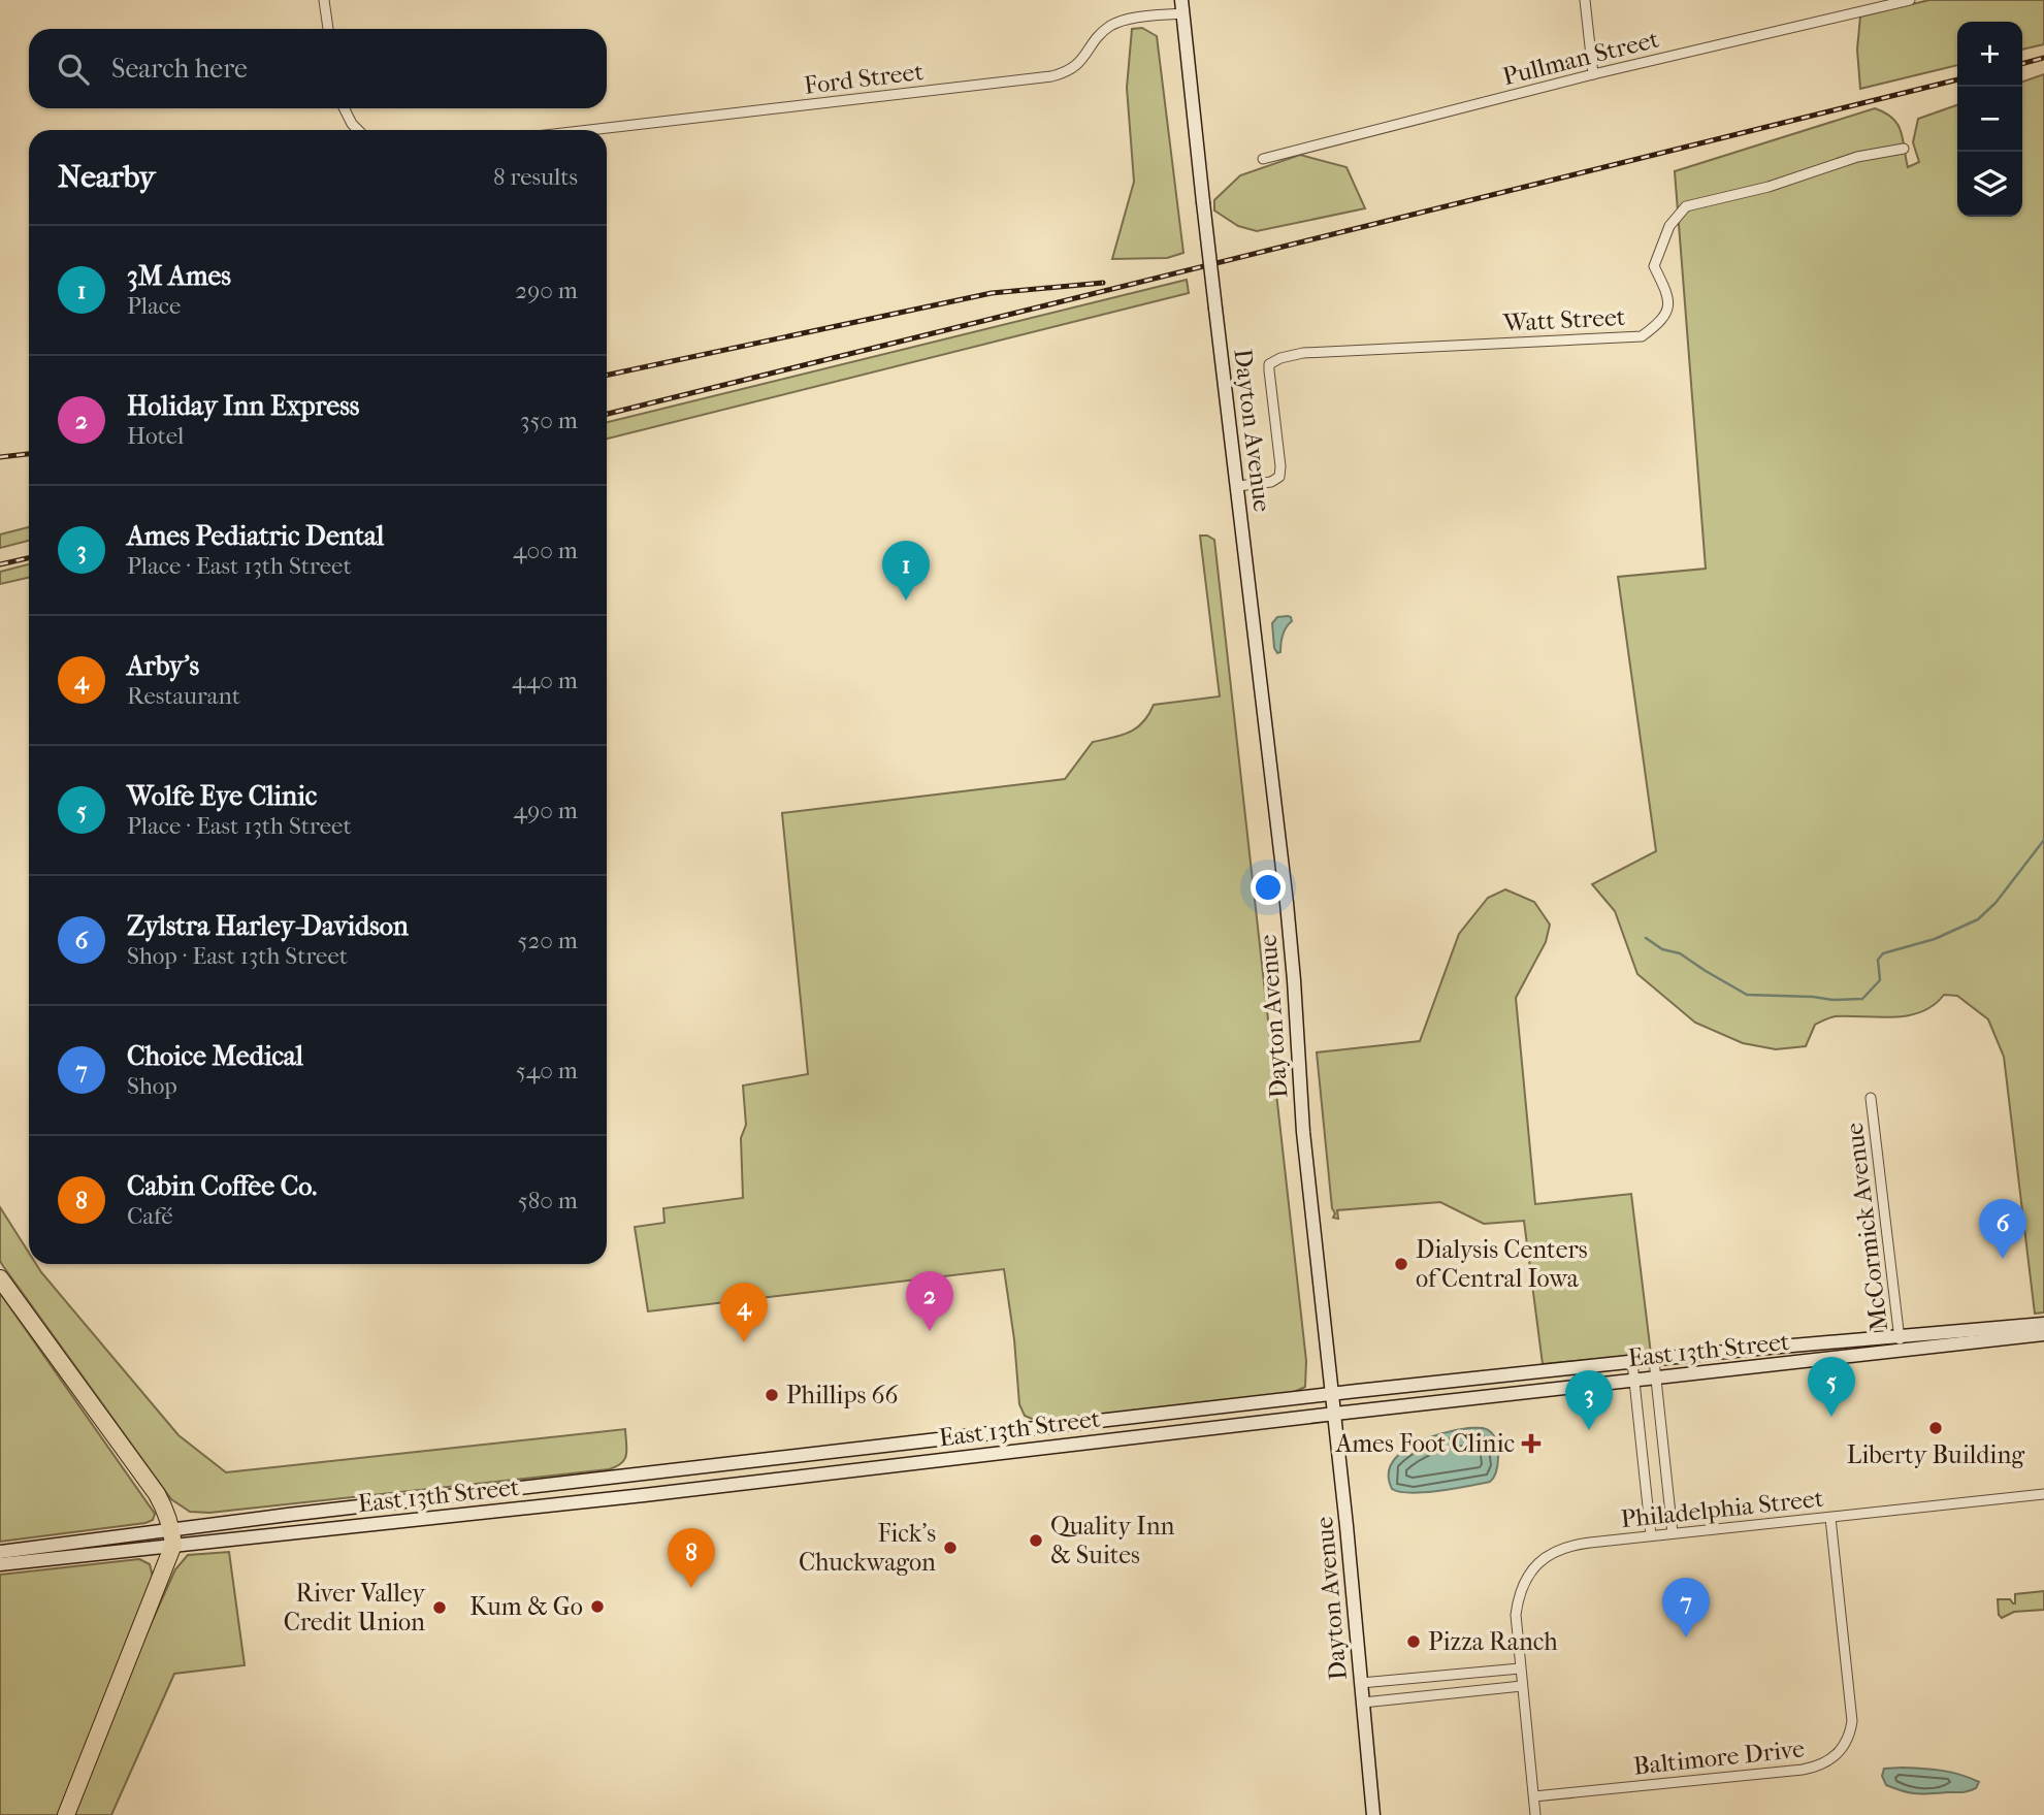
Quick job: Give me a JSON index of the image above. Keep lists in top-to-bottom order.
{
  "streets": {
    "main road": ["Dayton Avenue", "East 13th Street"],
    "street": [
      "Pullman Street",
      "Ford Street",
      "Watt Street",
      "McCormick Avenue",
      "Philadelphia Street",
      "Baltimore Drive"
    ]
  },
  "crossings": [
    ["Ford Street", "Dayton Avenue"],
    ["Watt Street", "Dayton Avenue"],
    ["Dayton Avenue", "East 13th Street"],
    ["McCormick Avenue", "East 13th Street"],
    ["Philadelphia Street", "Baltimore Drive"]
  ],
  "places": {
    "other": [
      "Dialysis Centers of Central Iowa",
      "Phillips 66",
      "Liberty Building",
      "Quality Inn & Suites",
      "Fick's Chuckwagon",
      "Kum & Go",
      "River Valley Credit Union",
      "Pizza Ranch"
    ],
    "health": ["Ames Foot Clinic"]
  },
  "page": {
    "map_buttons": ["+", "−"],
    "search": "Search here",
    "heading": ["Nearby", "8 results"],
    "list": [
      {
        "mark": "1",
        "name": "3M Ames",
        "note": "Place",
        "value": "290 m"
      },
      {
        "mark": "2",
        "name": "Holiday Inn Express",
        "note": "Hotel",
        "value": "350 m"
      },
      {
        "mark": "3",
        "name": "Ames Pediatric Dental",
        "note": "Place · East 13th Street",
        "value": "400 m"
      },
      {
        "mark": "4",
        "name": "Arby's",
        "note": "Restaurant",
        "value": "440 m"
      },
      {
        "mark": "5",
        "name": "Wolfe Eye Clinic",
        "note": "Place · East 13th Street",
        "value": "490 m"
      },
      {
        "mark": "6",
        "name": "Zylstra Harley-Davidson",
        "note": "Shop · East 13th Street",
        "value": "520 m"
      },
      {
        "mark": "7",
        "name": "Choice Medical",
        "note": "Shop",
        "value": "540 m"
      },
      {
        "mark": "8",
        "name": "Cabin Coffee Co.",
        "note": "Café",
        "value": "580 m"
      }
    ],
    "pins": [
      "1",
      "6",
      "2",
      "4",
      "5",
      "3",
      "8",
      "7"
    ]
  }
}
